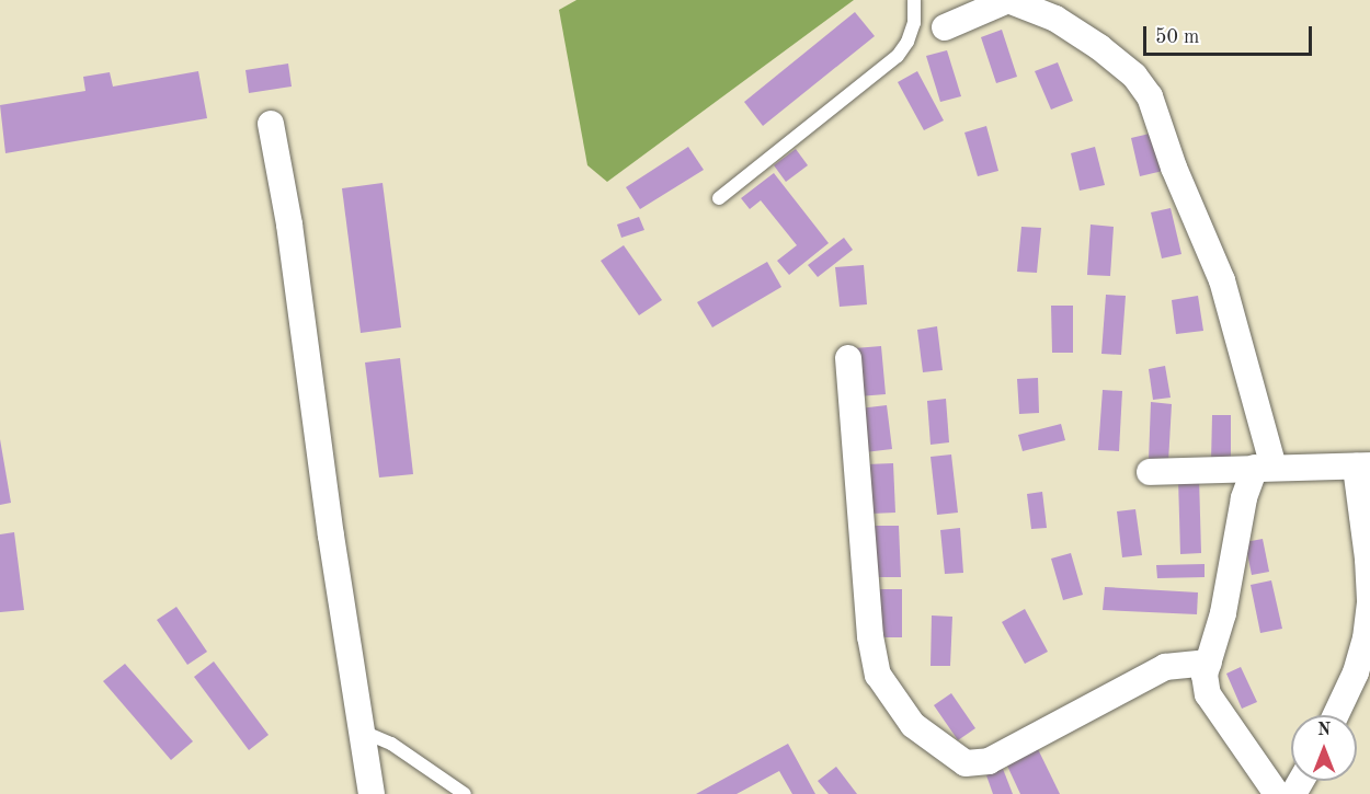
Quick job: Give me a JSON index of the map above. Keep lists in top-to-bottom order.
{
  "scale_bar": "50 m",
  "north": "top"
}
